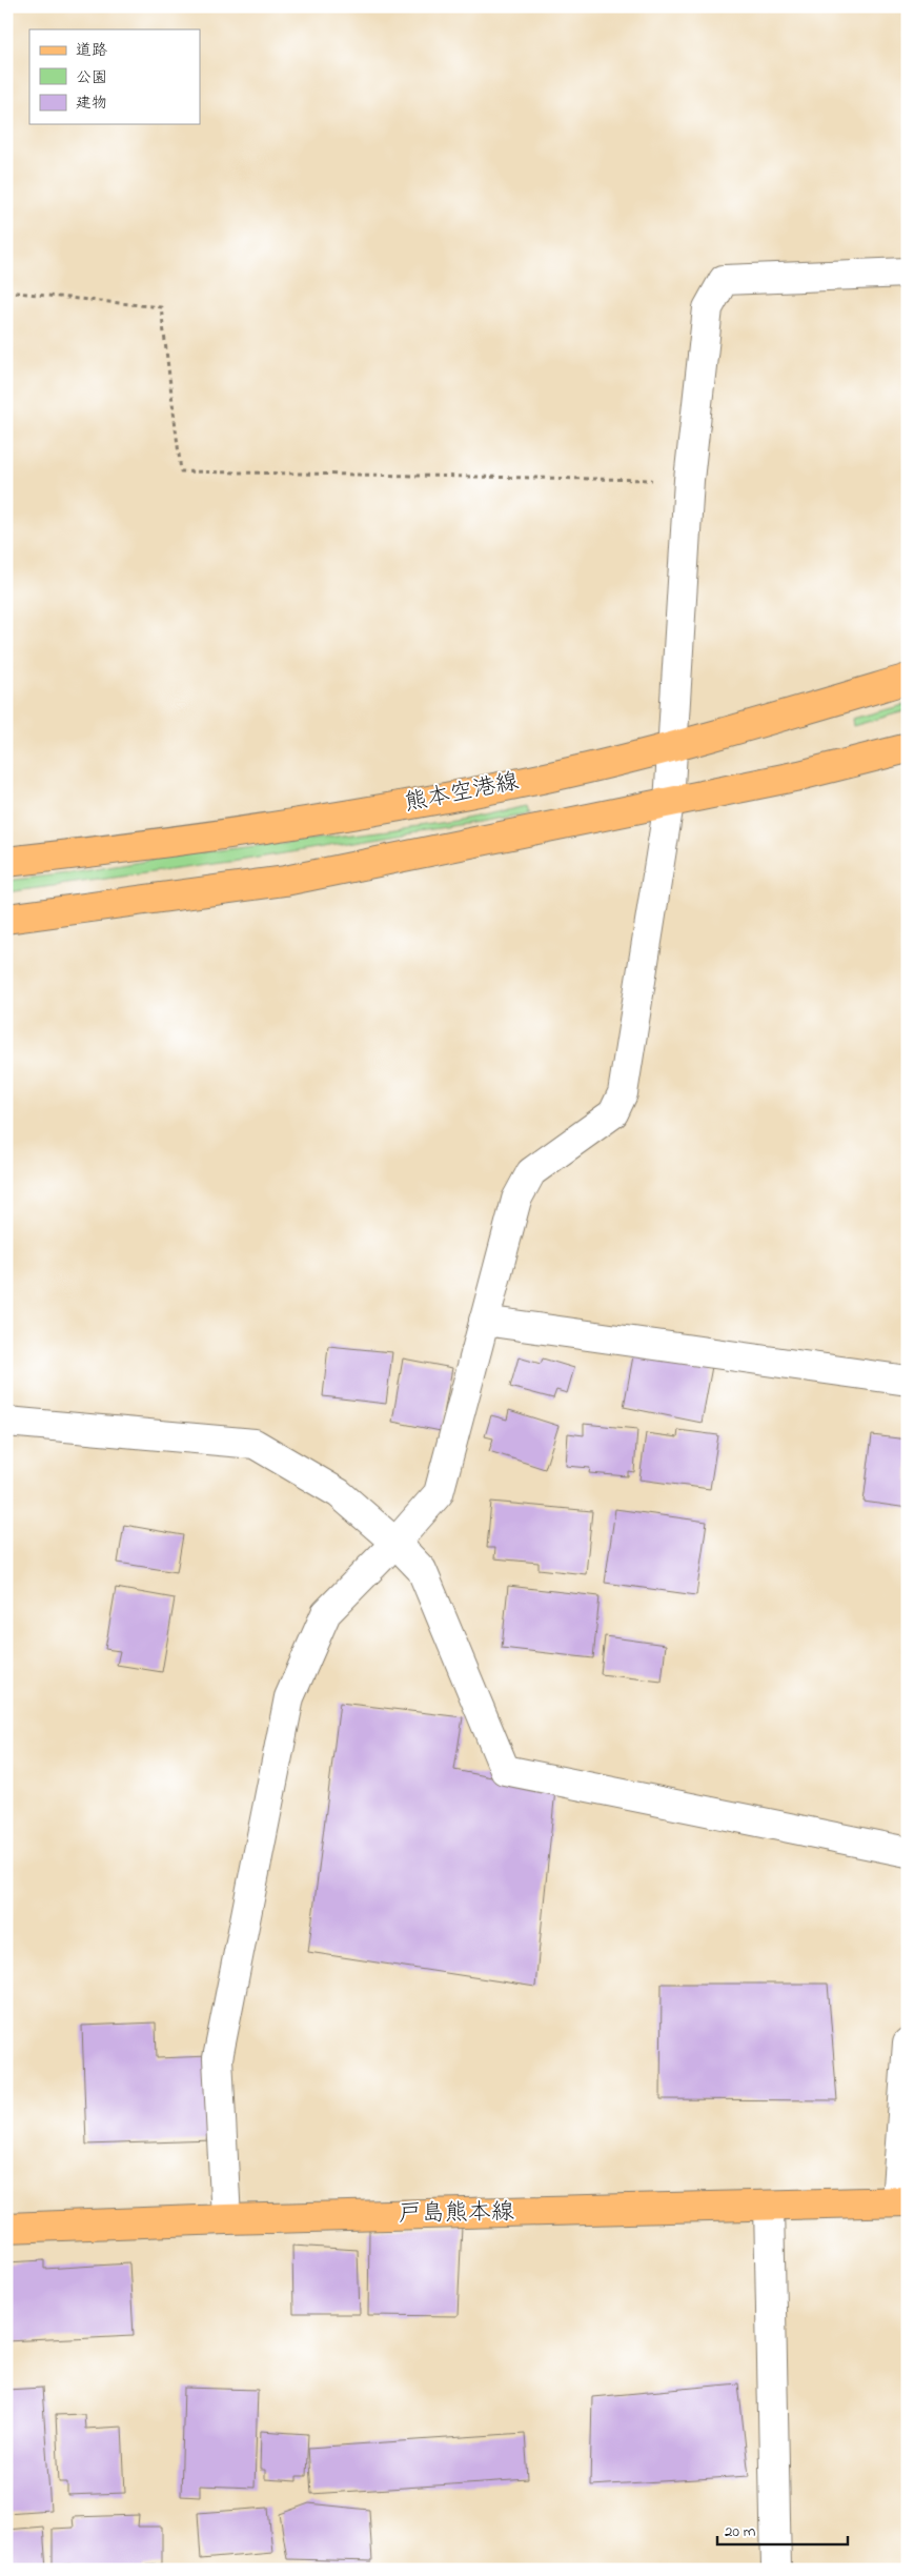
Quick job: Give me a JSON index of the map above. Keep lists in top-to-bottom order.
{
  "streets": {
    "main road": ["熊本空港線", "戸島熊本線"]
  },
  "legend": ["道路", "公園", "建物"],
  "scale_bar": "20 m"
}
